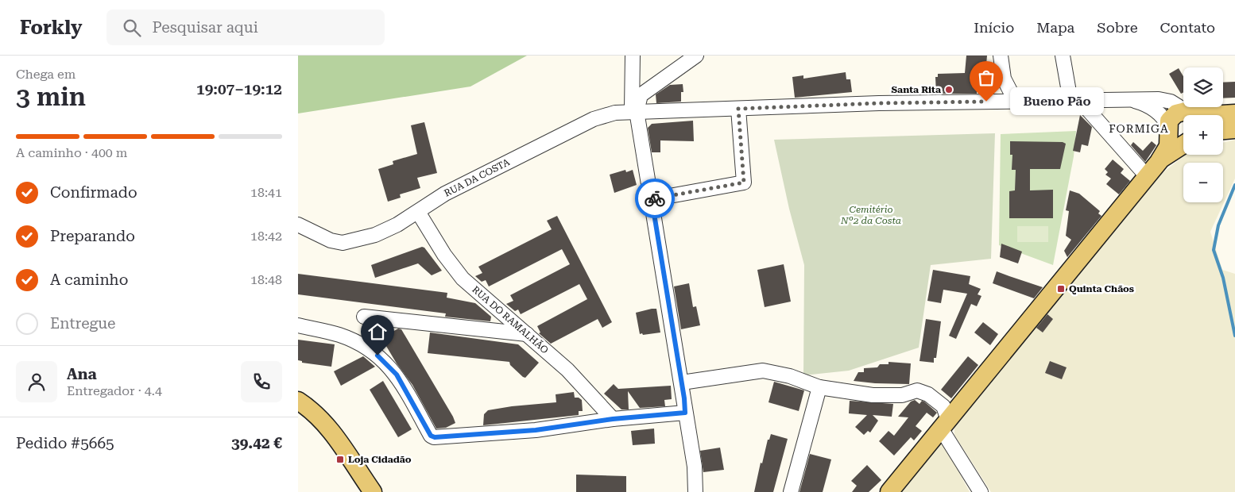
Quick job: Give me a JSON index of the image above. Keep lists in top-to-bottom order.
{
  "streets": {
    "street": ["RUA DA COSTA", "RUA DO RAMALHÃO"]
  },
  "crossings": [
    ["RUA DA COSTA", "RUA DO RAMALHÃO"]
  ],
  "districts": ["FORMIGA"],
  "parks": ["Cemitério Nº2 da Costa"],
  "places": {
    "other": ["Santa Rita", "Bueno Pão"],
    "transit": ["Quinta Chãos", "Loja Cidadão"]
  },
  "page": {
    "header": "Forkly",
    "search": "Pesquisar aqui",
    "nav": [
      "Início",
      "Mapa",
      "Sobre",
      "Contato"
    ],
    "heading": ["3 min", "Chega em", "19:07–19:12"],
    "panel": [
      "Ana",
      "Entregador · 4.4",
      "Pedido #5665",
      "39.42 €"
    ],
    "map_buttons": ["+", "−"],
    "bubble": "Bueno Pão",
    "bar": "A caminho · 400 m",
    "list": [
      ["Confirmado", "18:41"],
      ["Preparando", "18:42"],
      ["A caminho", "18:48"],
      "Entregue"
    ]
  }
}
